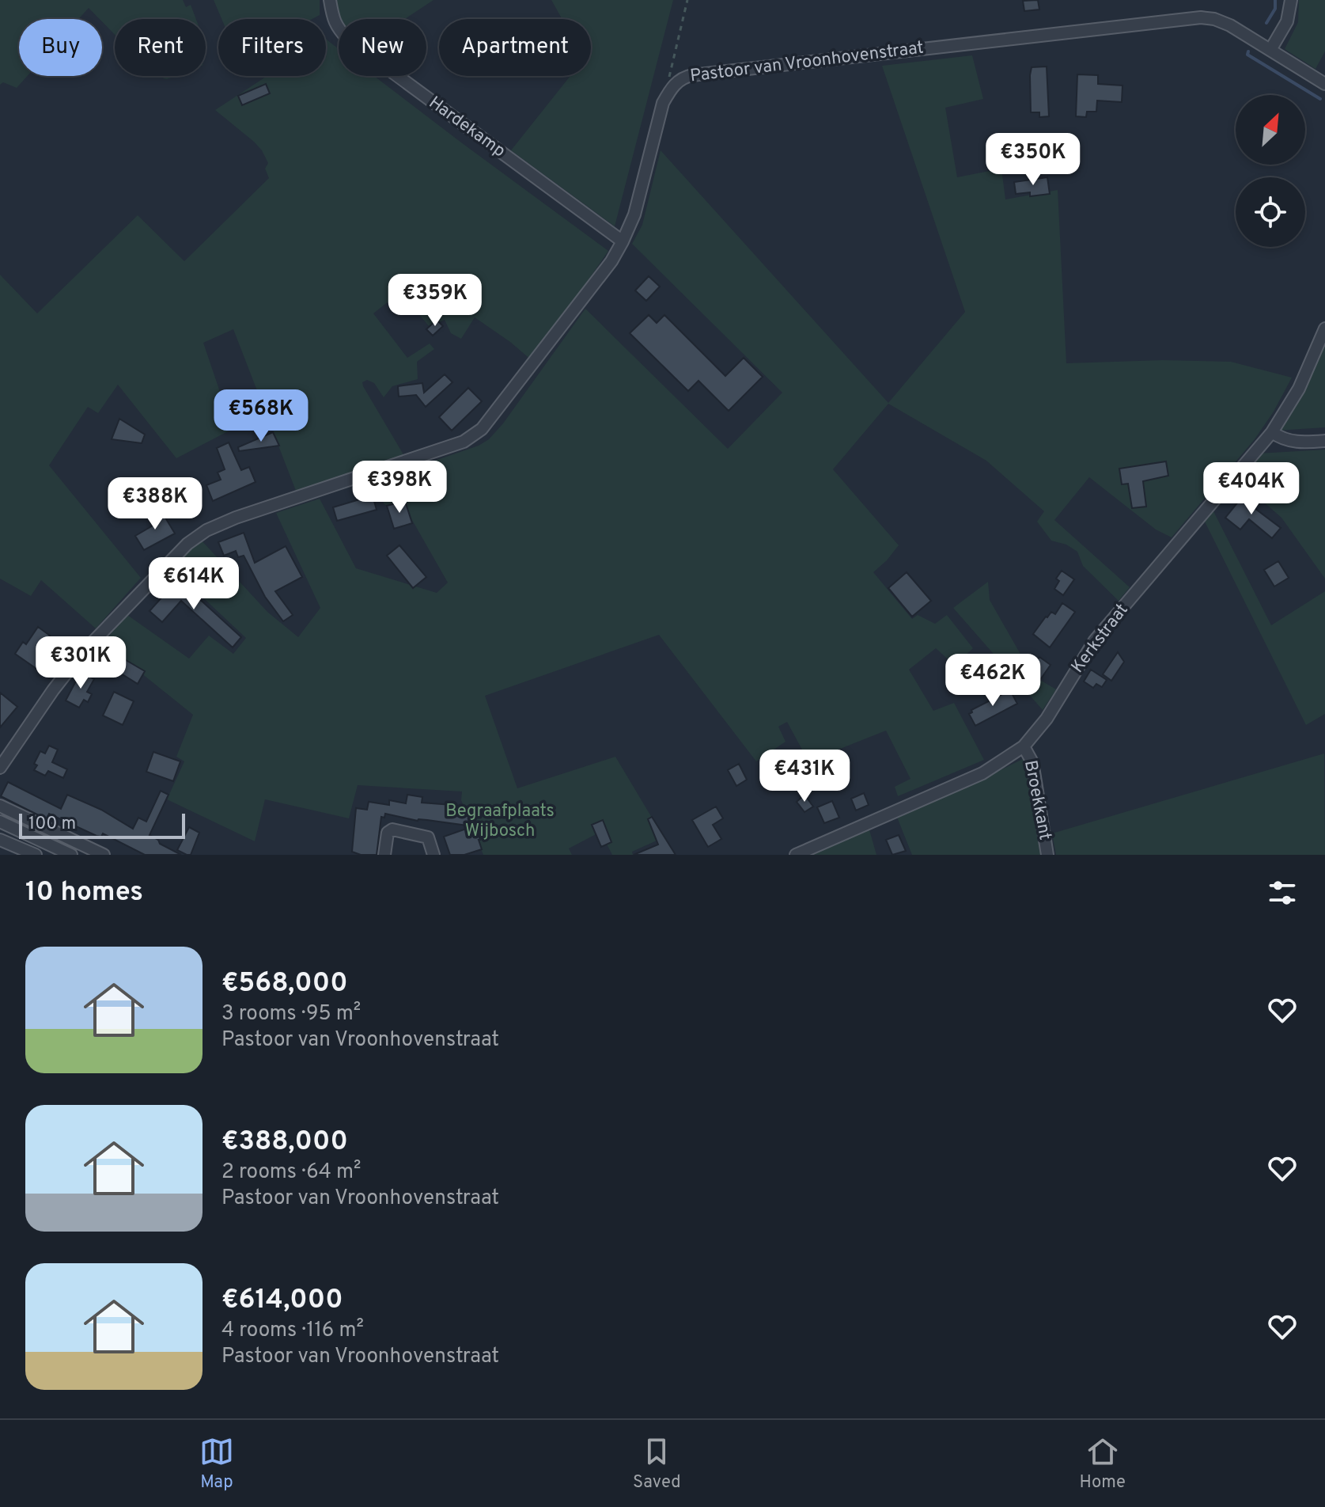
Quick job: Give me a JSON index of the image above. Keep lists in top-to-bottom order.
{
  "streets": {
    "street": [
      "Pastoor van Vroonhovenstraat",
      "Hardekamp",
      "Kerkstraat",
      "Broekkant"
    ]
  },
  "crossings": [
    ["Pastoor van Vroonhovenstraat", "Hardekamp"],
    ["Kerkstraat", "Broekkant"]
  ],
  "parks": ["Begraafplaats Wijbosch"],
  "scale_bar": "100 m",
  "north": "top right",
  "page": {
    "chip": [
      "Buy",
      "Rent",
      "Filters",
      "New",
      "Apartment"
    ],
    "price": [
      "€350K",
      "€359K",
      "€568K",
      "€398K",
      "€404K",
      "€388K",
      "€614K",
      "€301K",
      "€462K",
      "€431K"
    ],
    "scale": "100 m",
    "heading": "10 homes",
    "list": [
      {
        "name": "€568,000",
        "note": "3 rooms · 95 m² · Pastoor van Vroonhovenstraat"
      },
      {
        "name": "€388,000",
        "note": "2 rooms · 64 m² · Pastoor van Vroonhovenstraat"
      },
      {
        "name": "€614,000",
        "note": "4 rooms · 116 m² · Pastoor van Vroonhovenstraat"
      }
    ],
    "tabs": ["Map", "Saved", "Home"]
  }
}
